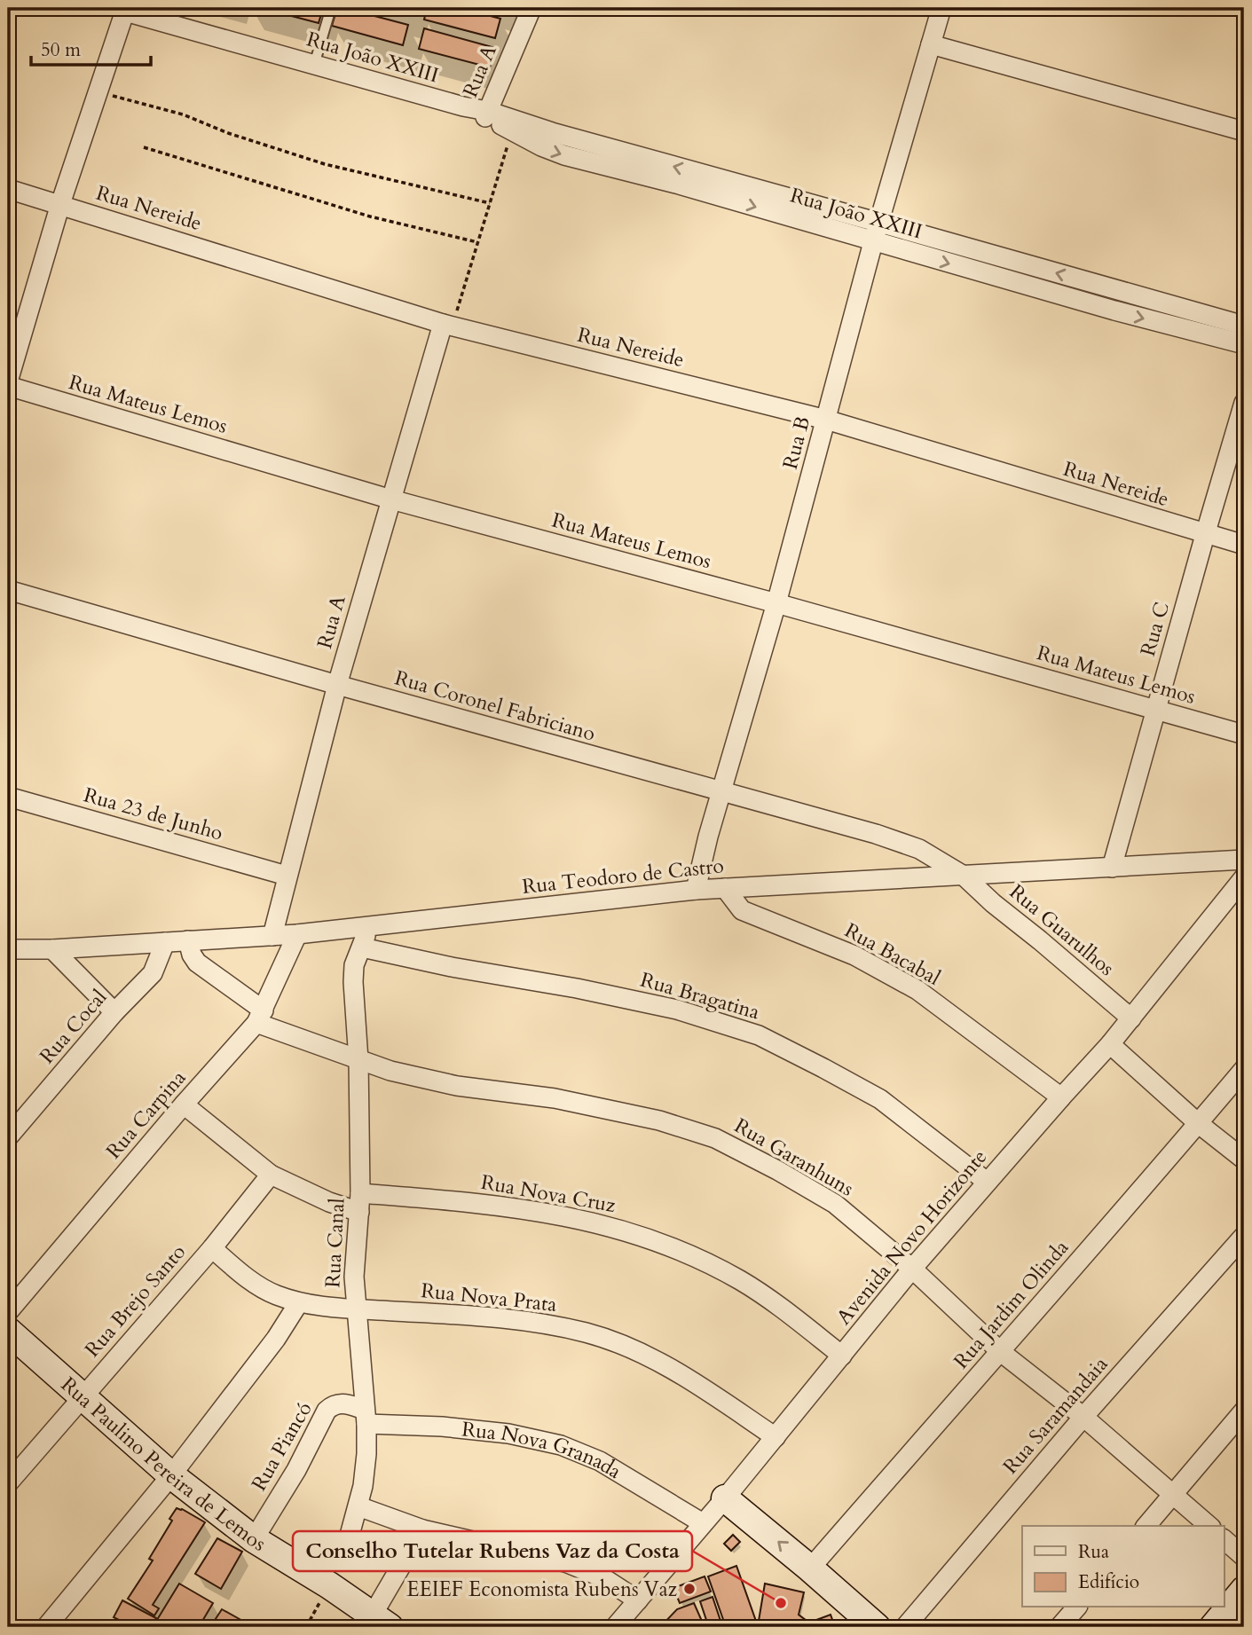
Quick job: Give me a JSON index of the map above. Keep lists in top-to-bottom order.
{
  "streets": {
    "street": [
      "Rua João XXIII",
      "Rua A",
      "Rua Nereide",
      "Rua Mateus Lemos",
      "Rua B",
      "Rua C",
      "Rua Coronel Fabriciano",
      "Rua 23 de Junho",
      "Rua Teodoro de Castro",
      "Rua Guarulhos",
      "Rua Bacabal",
      "Rua Bragatina",
      "Rua Cocal",
      "Rua Carpina",
      "Rua Garanhuns",
      "Rua Nova Cruz",
      "Avenida Novo Horizonte",
      "Rua Canal",
      "Rua Nova Prata",
      "Rua Brejo Santo",
      "Rua Jardim Olinda",
      "Rua Saramandaia",
      "Rua Piancó",
      "Rua Nova Granada",
      "Rua Paulino Pereira de Lemos"
    ]
  },
  "crossings": [
    ["Rua João XXIII", "Rua A"],
    ["Rua João XXIII", "Rua B"],
    ["Rua A", "Rua Nereide"],
    ["Rua A", "Rua Mateus Lemos"],
    ["Rua A", "Rua Coronel Fabriciano"],
    ["Rua A", "Rua 23 de Junho"],
    ["Rua A", "Rua Teodoro de Castro"],
    ["Rua Nereide", "Rua B"],
    ["Rua Nereide", "Rua C"],
    ["Rua Mateus Lemos", "Rua B"],
    ["Rua Mateus Lemos", "Rua C"],
    ["Rua B", "Rua Coronel Fabriciano"],
    ["Rua B", "Rua Teodoro de Castro"],
    ["Rua C", "Rua Teodoro de Castro"],
    ["Rua Coronel Fabriciano", "Rua Teodoro de Castro"],
    ["Rua Coronel Fabriciano", "Rua Guarulhos"],
    ["Rua Teodoro de Castro", "Rua Guarulhos"],
    ["Rua Teodoro de Castro", "Rua Bacabal"],
    ["Rua Teodoro de Castro", "Rua Cocal"],
    ["Rua Teodoro de Castro", "Rua Carpina"],
    ["Rua Teodoro de Castro", "Rua Garanhuns"],
    ["Rua Teodoro de Castro", "Rua Canal"],
    ["Rua Guarulhos", "Avenida Novo Horizonte"],
    ["Rua Bacabal", "Avenida Novo Horizonte"],
    ["Rua Bragatina", "Avenida Novo Horizonte"],
    ["Rua Bragatina", "Rua Canal"],
    ["Rua Carpina", "Rua Garanhuns"],
    ["Rua Carpina", "Rua Nova Cruz"],
    ["Rua Garanhuns", "Avenida Novo Horizonte"],
    ["Rua Garanhuns", "Rua Canal"],
    ["Rua Garanhuns", "Rua Jardim Olinda"],
    ["Rua Garanhuns", "Rua Saramandaia"],
    ["Rua Nova Cruz", "Avenida Novo Horizonte"],
    ["Rua Nova Cruz", "Rua Canal"],
    ["Rua Nova Cruz", "Rua Brejo Santo"],
    ["Avenida Novo Horizonte", "Rua Nova Prata"],
    ["Avenida Novo Horizonte", "Rua Nova Granada"],
    ["Rua Canal", "Rua Nova Prata"],
    ["Rua Canal", "Rua Piancó"],
    ["Rua Canal", "Rua Nova Granada"],
    ["Rua Nova Prata", "Rua Brejo Santo"],
    ["Rua Brejo Santo", "Rua Paulino Pereira de Lemos"],
    ["Rua Piancó", "Rua Nova Granada"],
    ["Rua Piancó", "Rua Paulino Pereira de Lemos"]
  ],
  "places": ["EEIEF Economista Rubens Vaz", "Conselho Tutelar Rubens Vaz da Costa"],
  "legend": ["Rua", "Edifício"],
  "scale_bar": "50 m"
}
